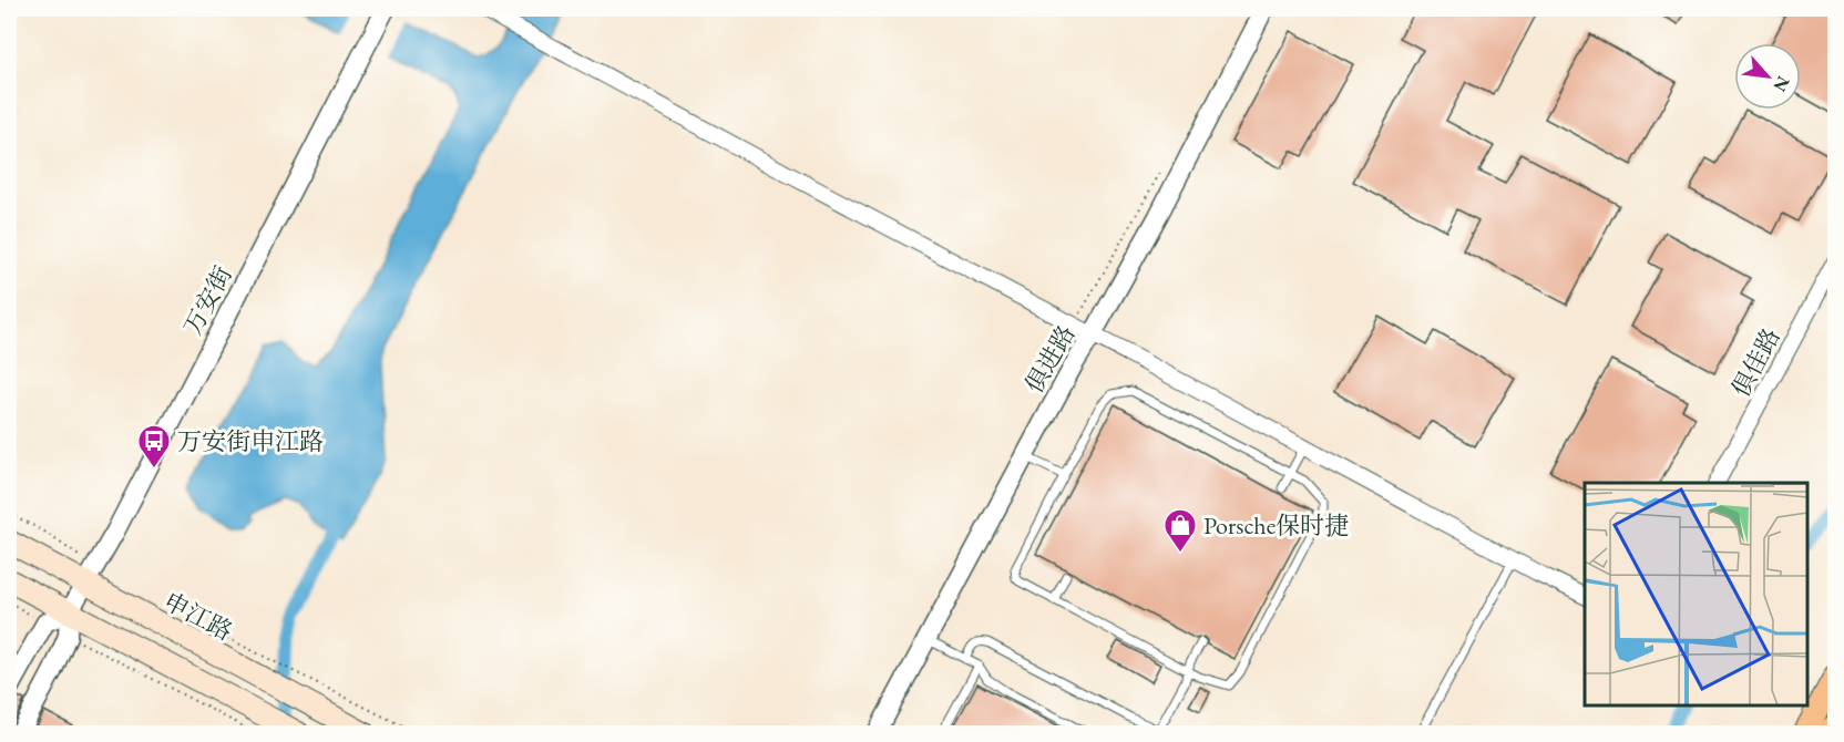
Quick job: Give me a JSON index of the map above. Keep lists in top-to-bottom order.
{
  "streets": {
    "main road": ["申江路"],
    "street": ["万安街", "俱进路", "俱佳路"]
  },
  "crossings": [
    ["万安街", "申江路"]
  ],
  "places": {
    "bus stop": ["万安街申江路"],
    "shop": ["Porsche保时捷"]
  },
  "north": "bottom right"
}
